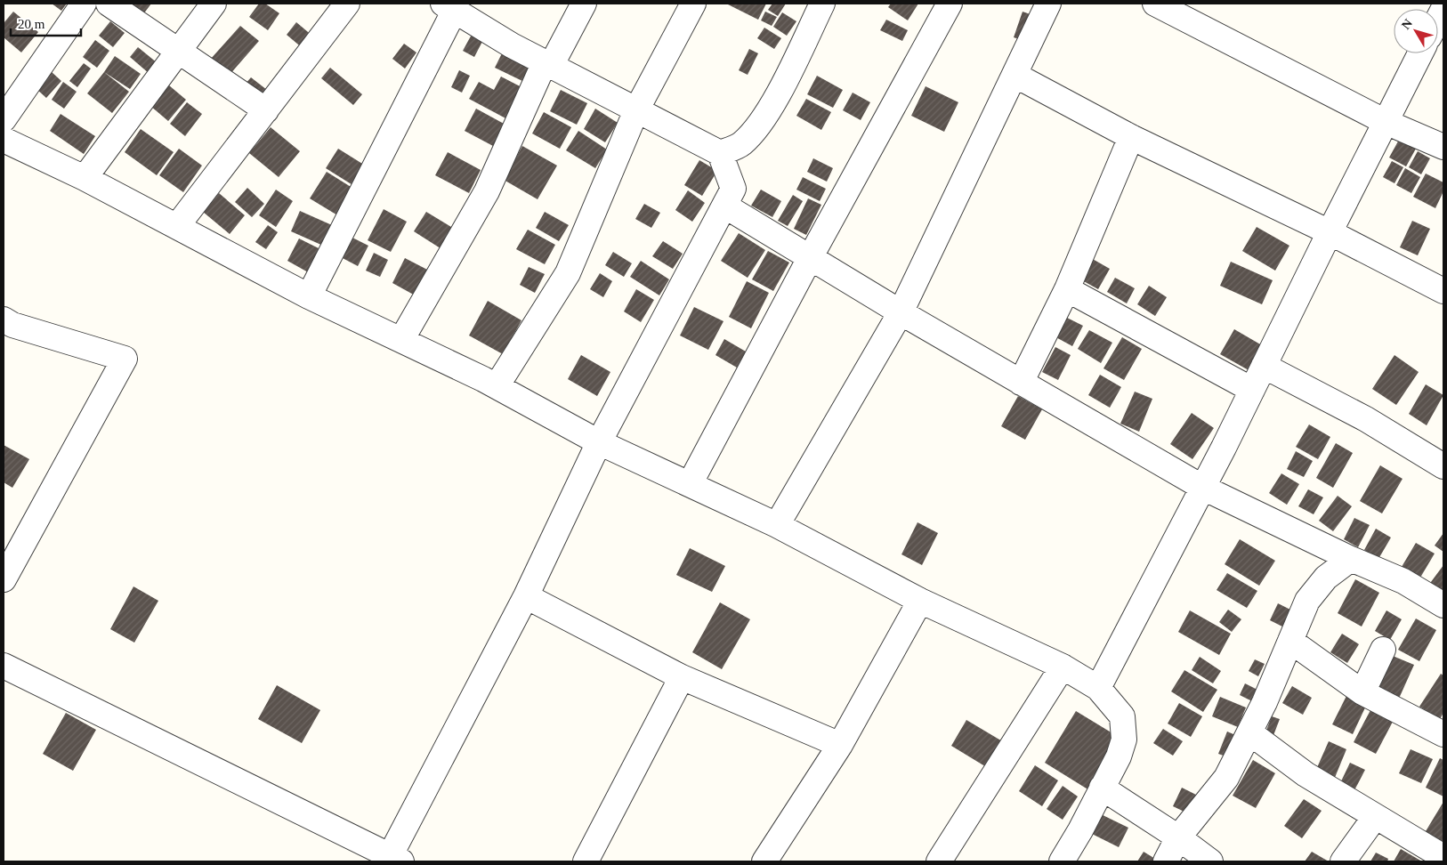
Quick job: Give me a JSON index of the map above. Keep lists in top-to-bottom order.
{
  "scale_bar": "20 m",
  "north": "top left"
}
